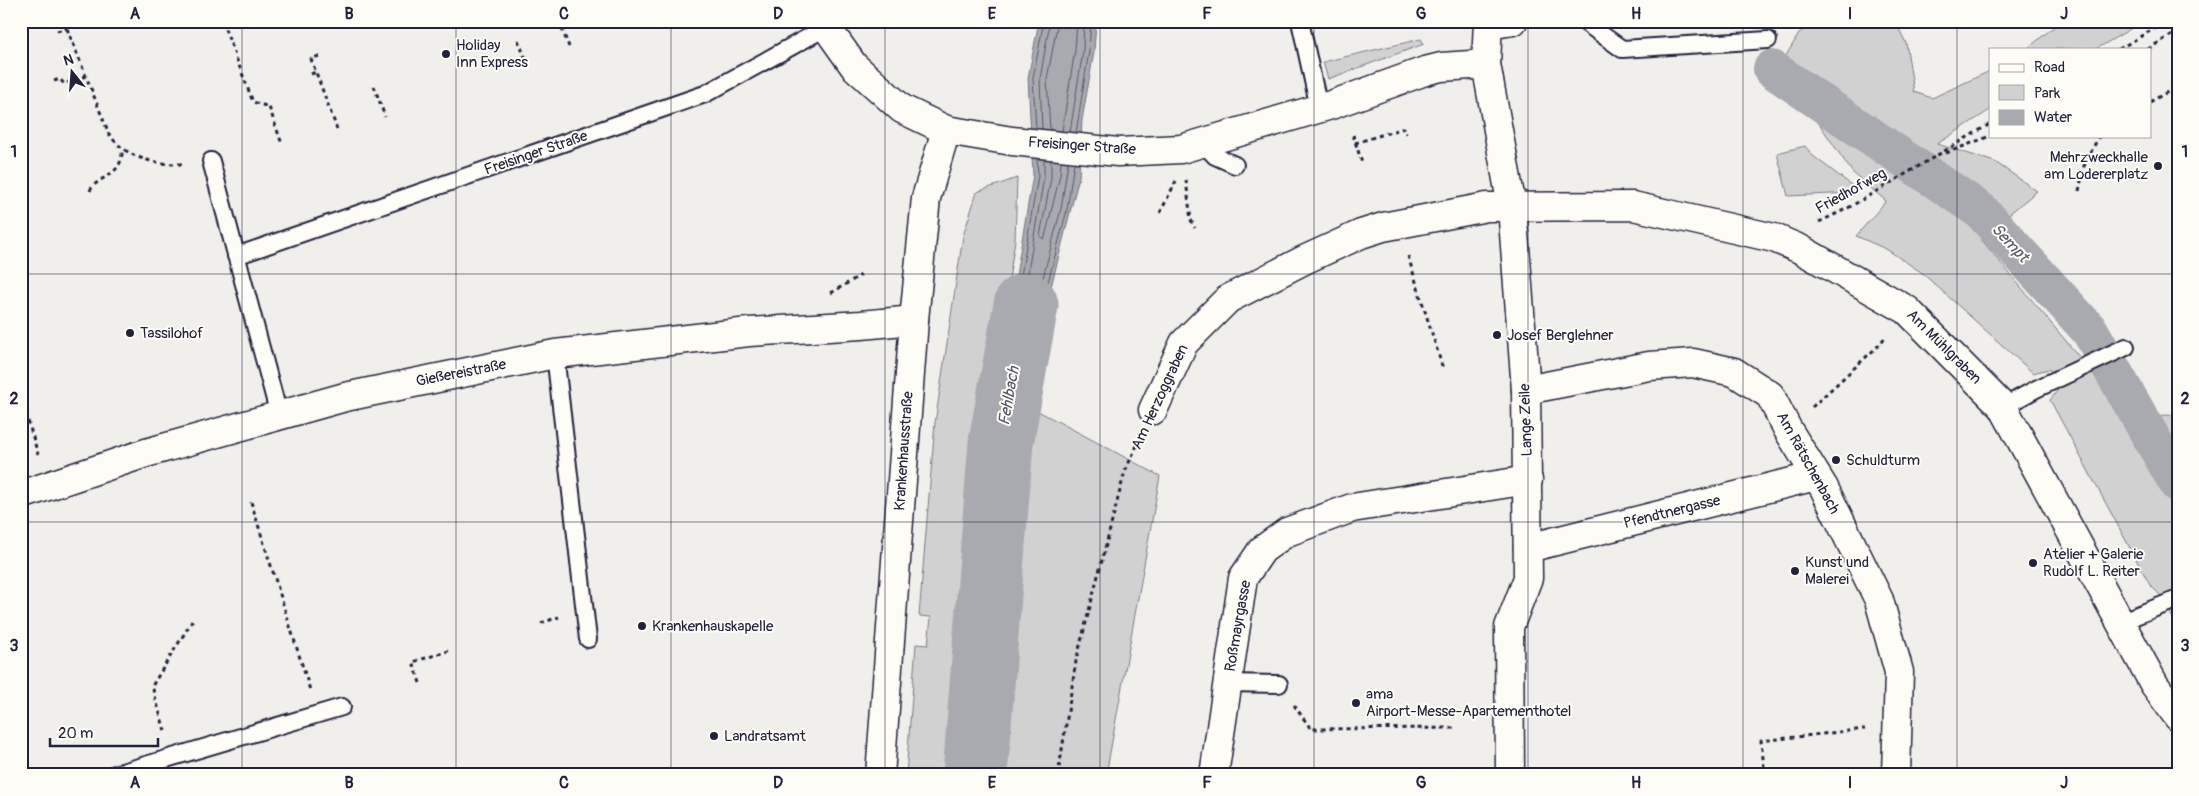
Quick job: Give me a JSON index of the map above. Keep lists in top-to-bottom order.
{
  "streets": {
    "street": [
      "Freisinger Straße",
      "Am Mühlgraben",
      "Gießereistraße",
      "Am Herzoggraben",
      "Lange Zeile",
      "Krankenhausstraße",
      "Am Rätschenbach",
      "Pfendtnergasse",
      "Roßmayrgasse"
    ],
    "path": ["Friedhofweg"]
  },
  "crossings": [
    ["Freisinger Straße", "Lange Zeile"],
    ["Freisinger Straße", "Krankenhausstraße"],
    ["Friedhofweg", "Am Mühlgraben"],
    ["Am Mühlgraben", "Am Herzoggraben"],
    ["Am Mühlgraben", "Lange Zeile"],
    ["Gießereistraße", "Krankenhausstraße"],
    ["Am Herzoggraben", "Lange Zeile"],
    ["Lange Zeile", "Am Rätschenbach"],
    ["Lange Zeile", "Pfendtnergasse"],
    ["Lange Zeile", "Roßmayrgasse"],
    ["Am Rätschenbach", "Pfendtnergasse"]
  ],
  "water": ["Sempt", "Fehlbach"],
  "places": [
    "Holiday Inn Express",
    "Mehrzweckhalle am Lodererplatz",
    "Tassilohof",
    "Josef Berglehner",
    "Schuldturm",
    "Atelier + Galerie Rudolf L. Reiter",
    "Kunst und Malerei",
    "Krankenhauskapelle",
    "ama Airport-Messe-Apartementhotel",
    "Landratsamt"
  ],
  "legend": ["Road", "Park", "Water"],
  "scale_bar": "20 m",
  "north": "top",
  "grid": {
    "columns": [
      "A",
      "B",
      "C",
      "D",
      "E",
      "F",
      "G",
      "H",
      "I",
      "J"
    ],
    "rows": ["1", "2", "3"]
  }
}
